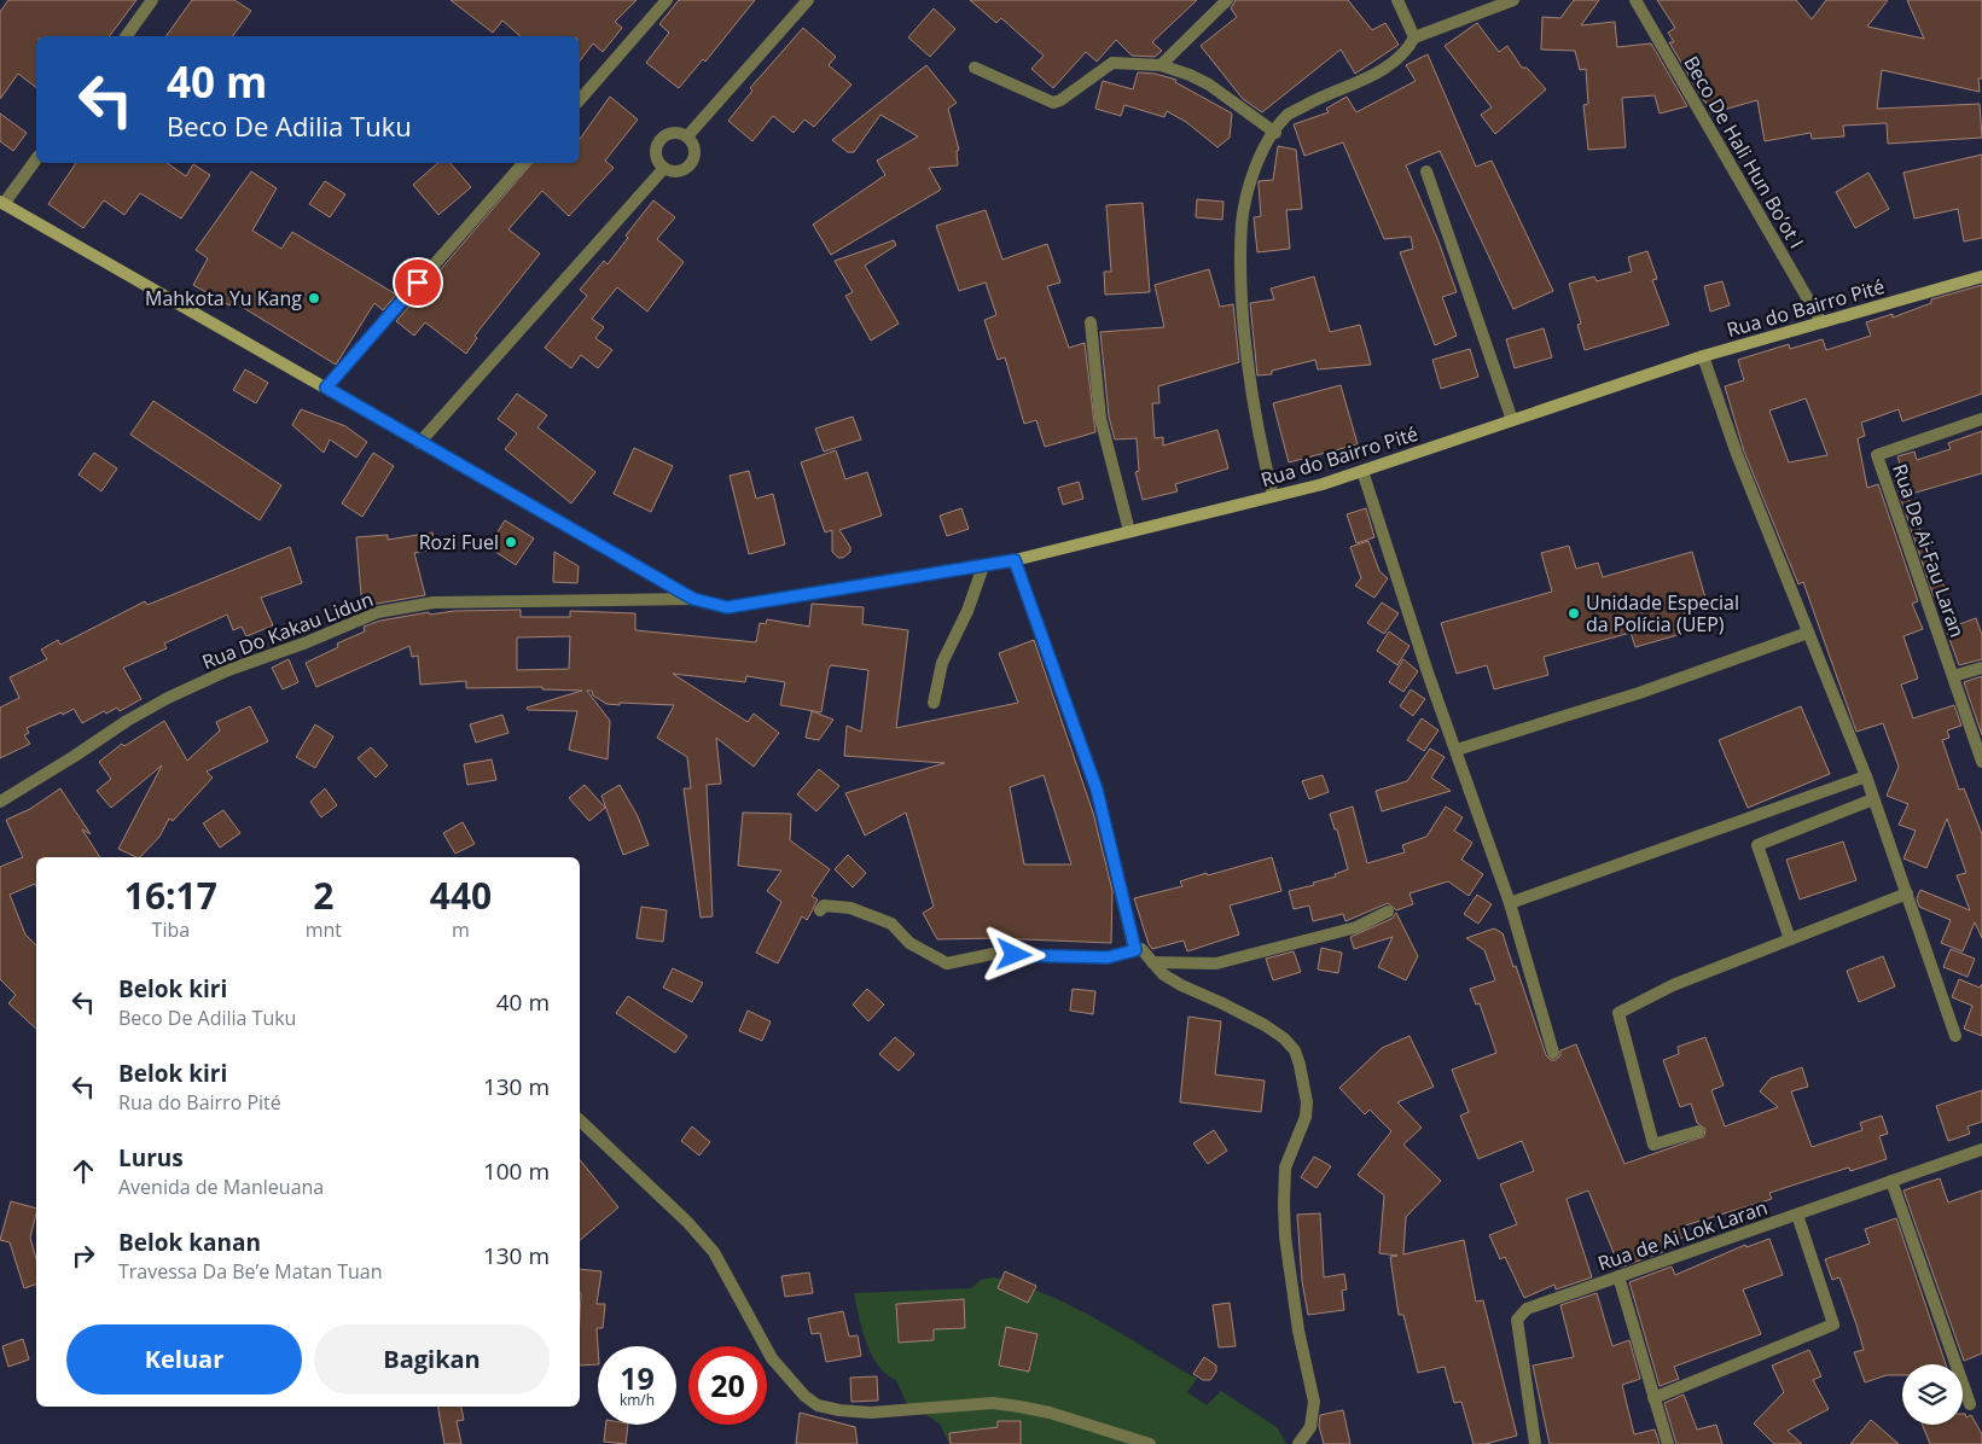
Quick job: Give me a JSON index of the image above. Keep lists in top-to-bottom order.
{
  "streets": {
    "main road": ["Rua do Bairro Pité"],
    "street": [
      "Beco De Hali Hun Bo’ot I",
      "Rua De Ai-Fau Laran",
      "Rua Do Kakau Lidun",
      "Rua de Ai Lok Laran"
    ]
  },
  "crossings": [
    ["Beco De Hali Hun Bo’ot I", "Rua do Bairro Pité"],
    ["Rua do Bairro Pité", "Rua Do Kakau Lidun"]
  ],
  "places": ["Mahkota Yu Kang", "Rozi Fuel", "Unidade Especial da Polícia (UEP)"],
  "page": {
    "turn": ["40 m", "Beco De Adilia Tuku"],
    "eta": [
      "16:17",
      "Tiba",
      "2",
      "mnt",
      "440",
      "m"
    ],
    "list": [
      {
        "name": "Belok kiri",
        "note": "Beco De Adilia Tuku",
        "value": "40 m"
      },
      {
        "name": "Belok kiri",
        "note": "Rua do Bairro Pité",
        "value": "130 m"
      },
      {
        "name": "Lurus",
        "note": "Avenida de Manleuana",
        "value": "100 m"
      },
      {
        "name": "Belok kanan",
        "note": "Travessa Da Be’e Matan Tuan",
        "value": "130 m"
      }
    ],
    "buttons": ["Keluar", "Bagikan"],
    "speed": "19 km/h",
    "limit": "20"
  }
}
